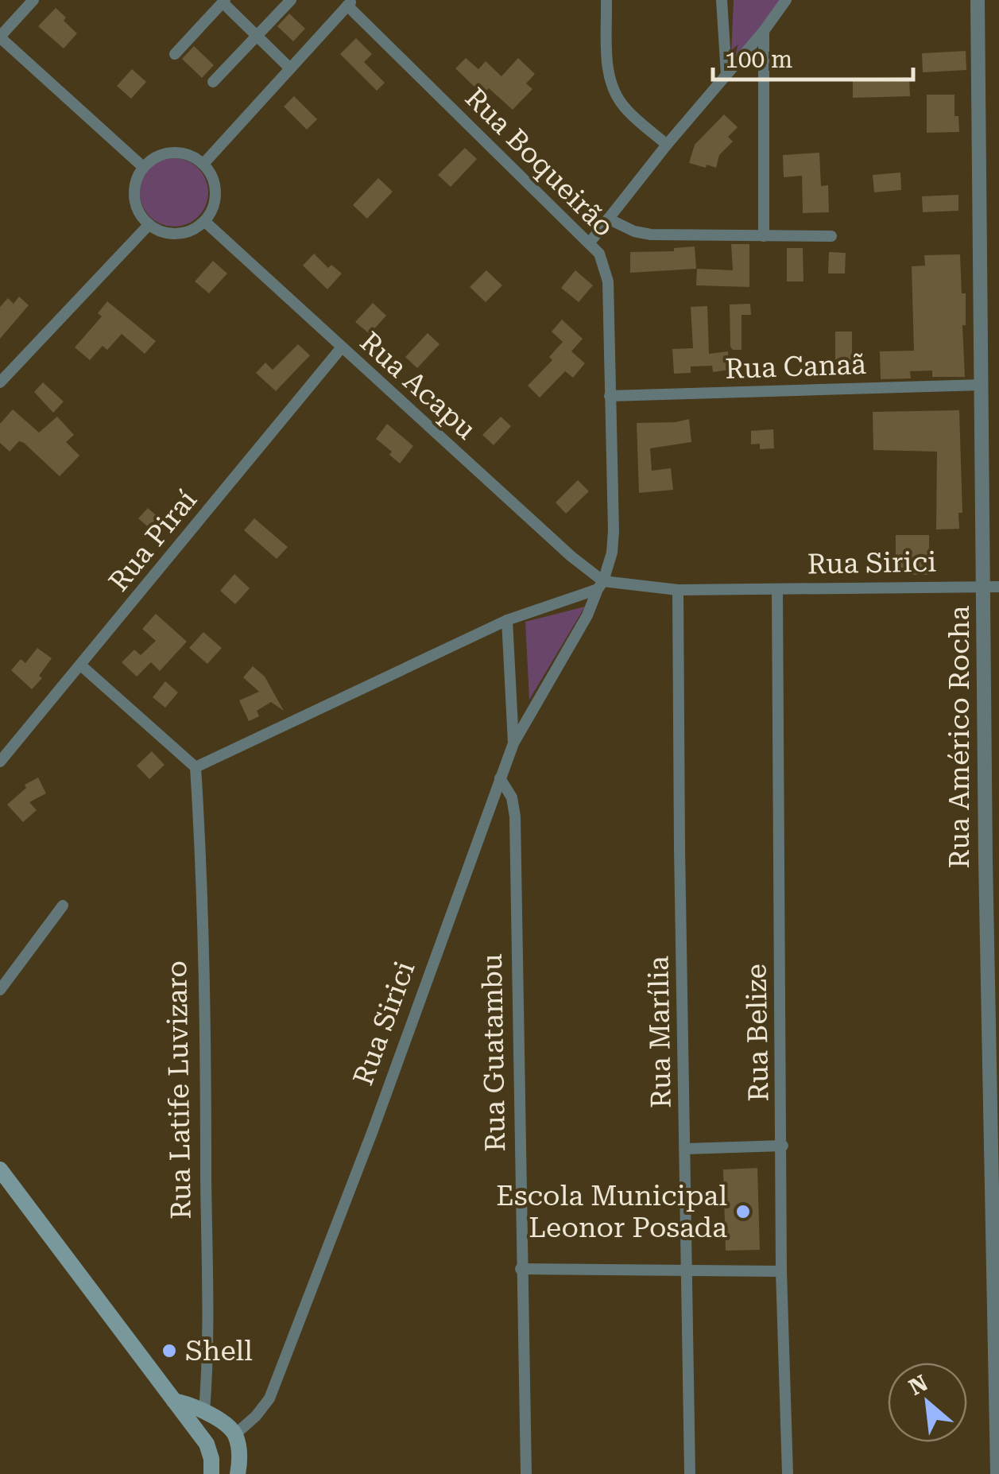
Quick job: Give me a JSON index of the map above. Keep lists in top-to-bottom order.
{
  "streets": {
    "street": [
      "Rua Boqueirão",
      "Rua Canaã",
      "Rua Acapu",
      "Rua Piraí",
      "Rua Sirici",
      "Rua Américo Rocha",
      "Rua Marília",
      "Rua Belize",
      "Rua Guatambu",
      "Rua Latife Luvizaro"
    ]
  },
  "crossings": [
    ["Rua Boqueirão", "Rua Canaã"],
    ["Rua Boqueirão", "Rua Acapu"],
    ["Rua Boqueirão", "Rua Sirici"],
    ["Rua Canaã", "Rua Américo Rocha"],
    ["Rua Acapu", "Rua Piraí"],
    ["Rua Acapu", "Rua Sirici"],
    ["Rua Sirici", "Rua Américo Rocha"],
    ["Rua Sirici", "Rua Marília"],
    ["Rua Sirici", "Rua Belize"],
    ["Rua Sirici", "Rua Guatambu"]
  ],
  "places": ["Escola Municipal Leonor Posada", "Shell"],
  "scale_bar": "100 m",
  "north": "top left"
}
